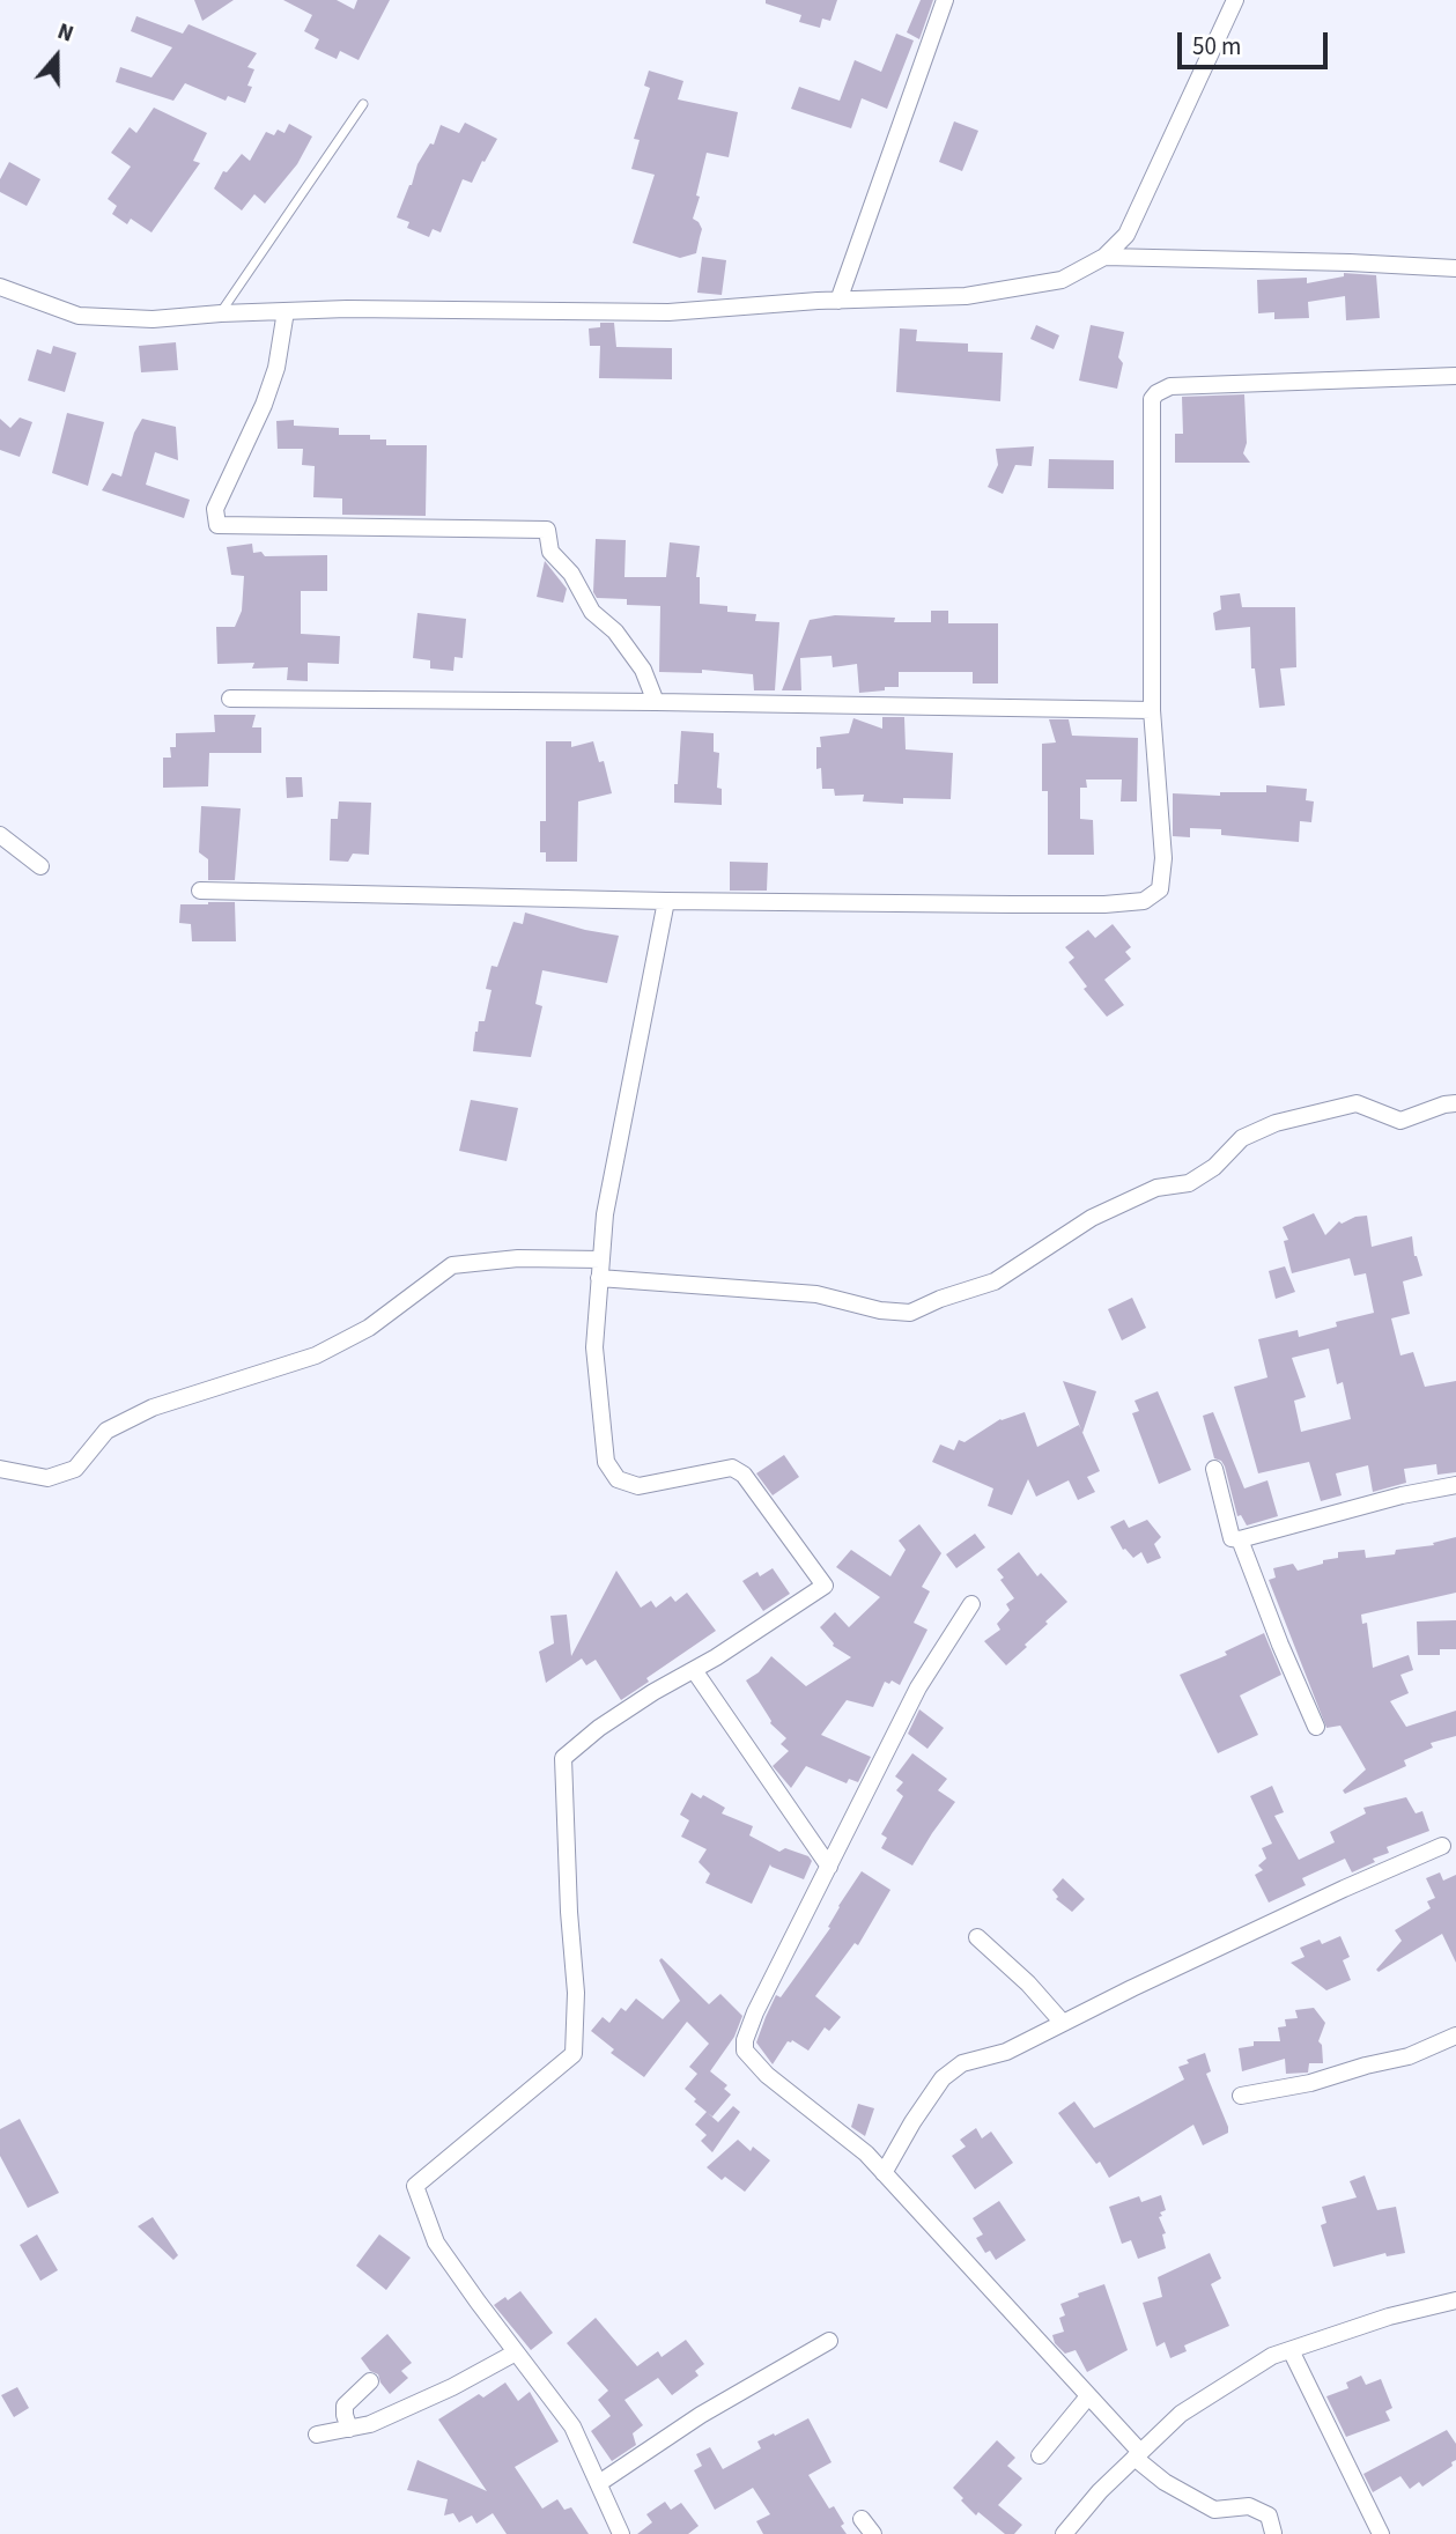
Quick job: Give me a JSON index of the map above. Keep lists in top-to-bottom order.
{
  "scale_bar": "50 m",
  "north": "top"
}
